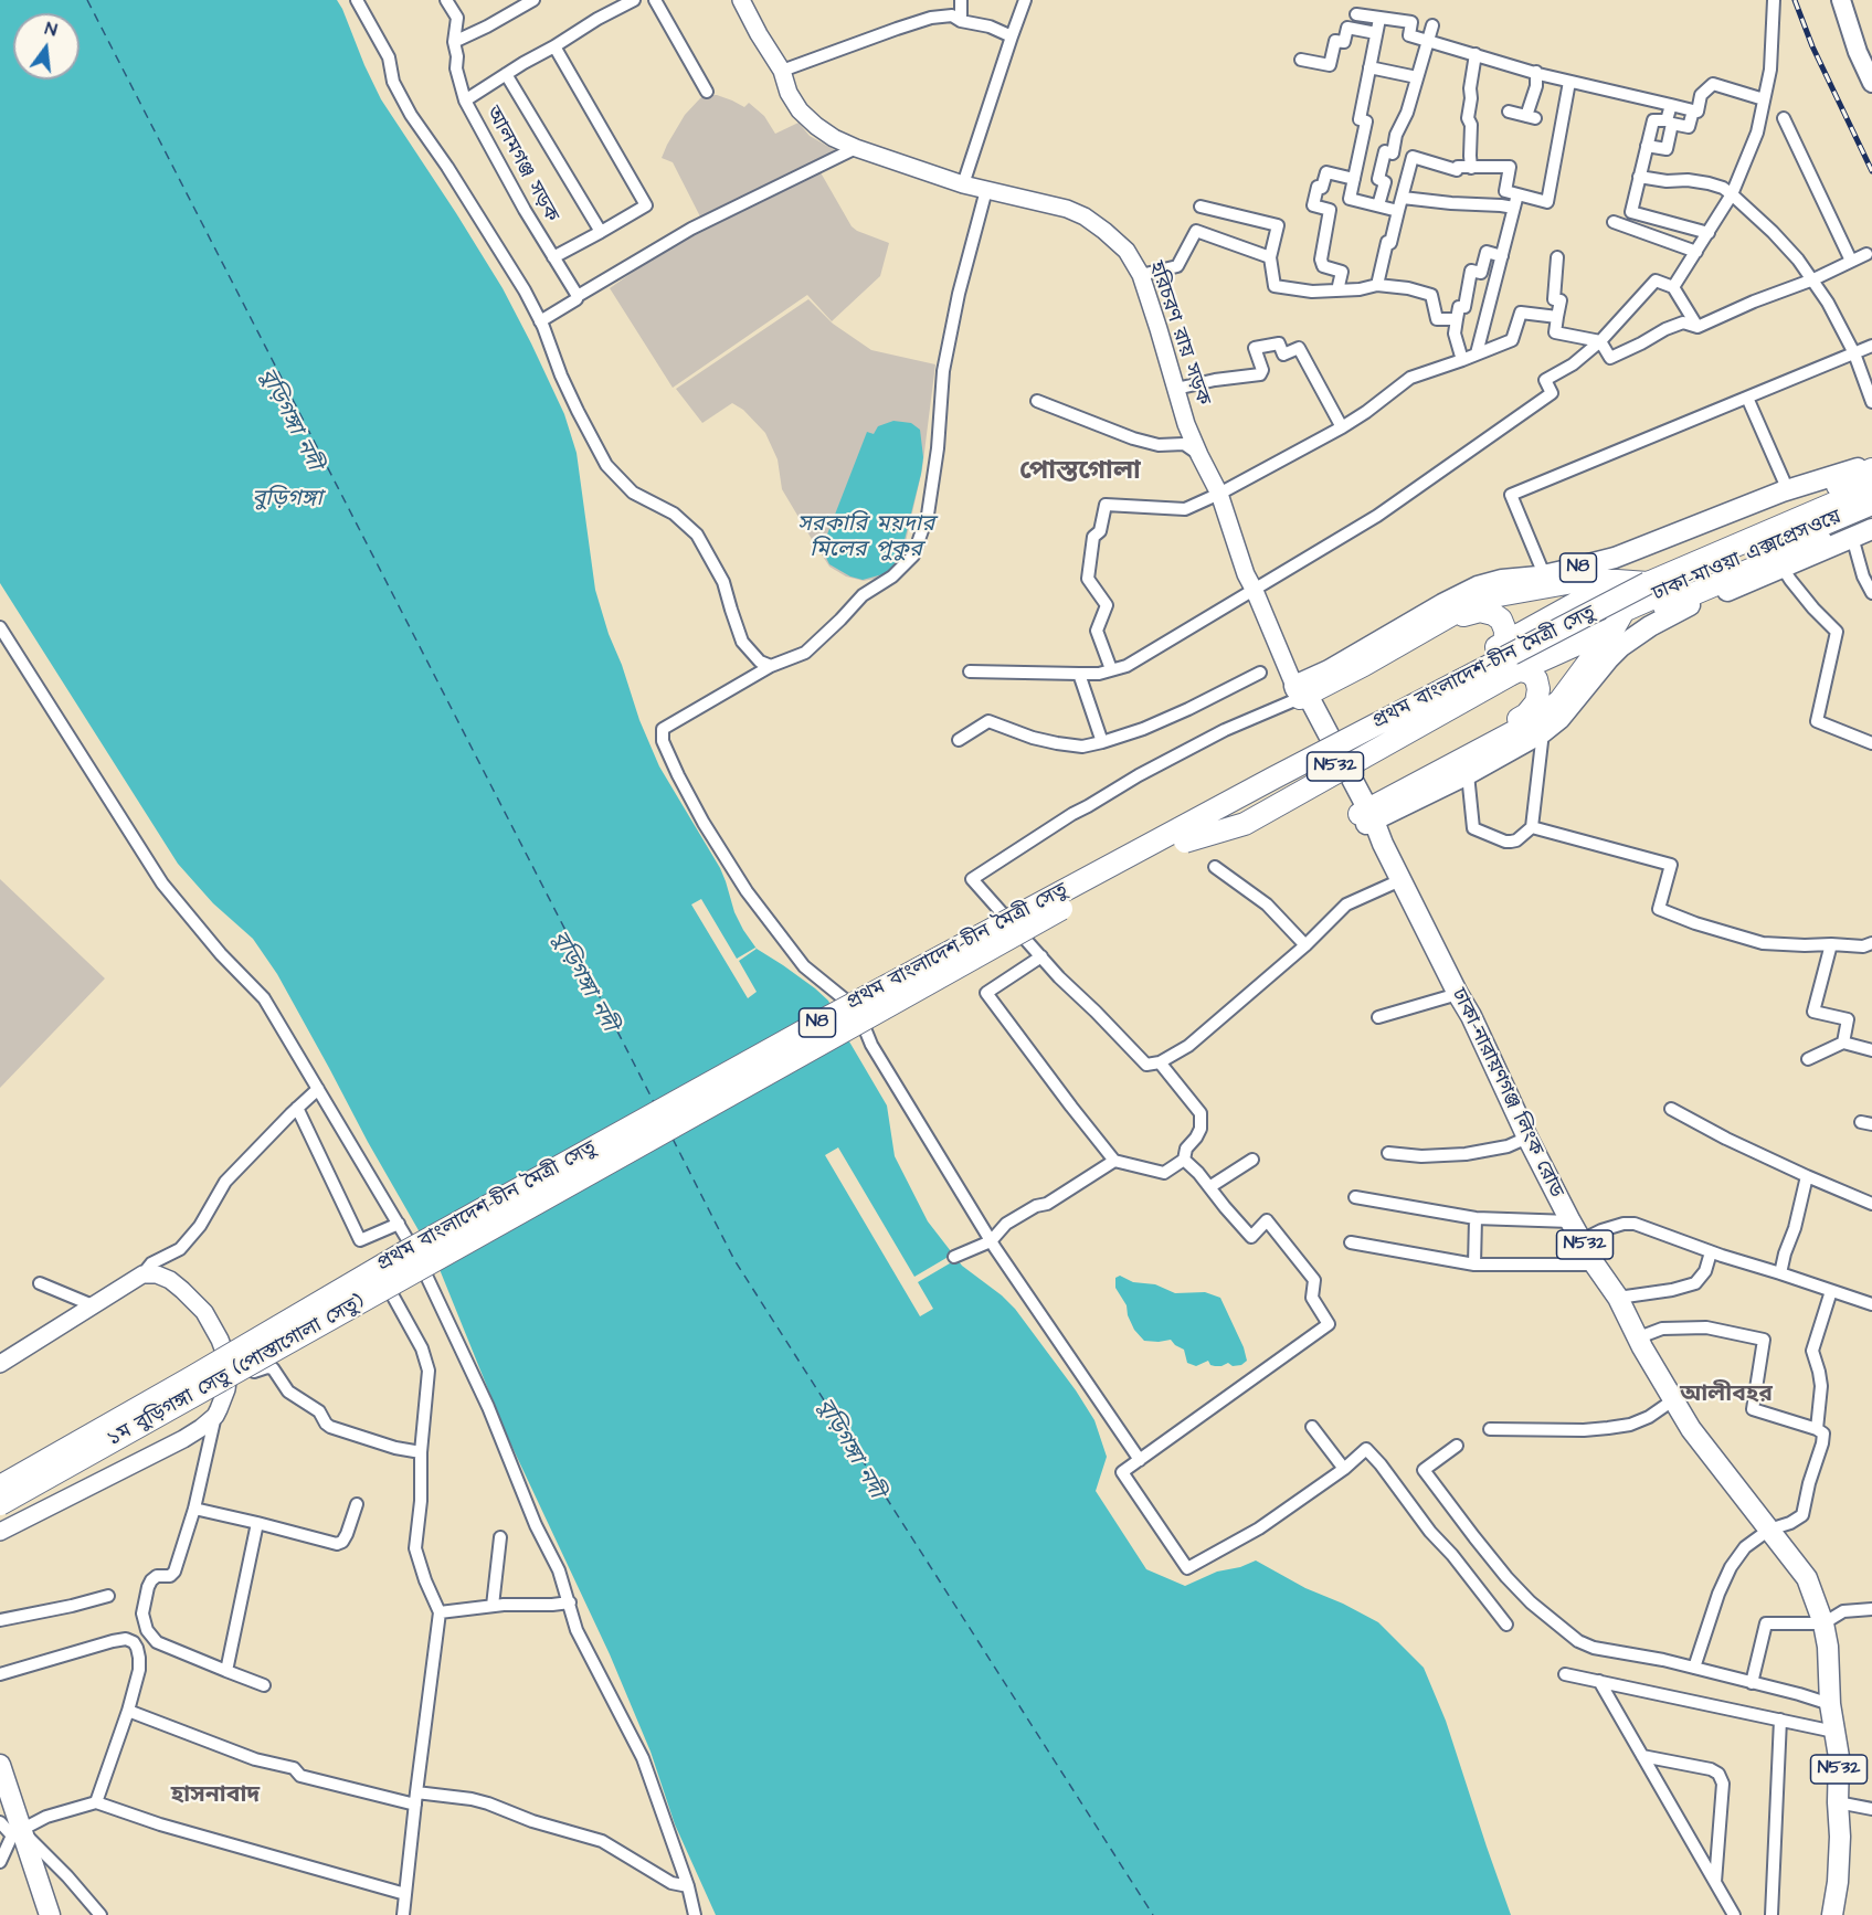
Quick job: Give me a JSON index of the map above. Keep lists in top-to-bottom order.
{
  "streets": {
    "highway": [
      "ঢাকা-মাওয়া এক্সপ্রেসওয়ে",
      "N8",
      "প্রথম বাংলাদেশ-চীন মৈত্রী সেতু",
      "N532",
      "ঢাকা-নারায়ণগঞ্জ লিংক রোড",
      "১ম বুড়িগঙ্গা সেতু (পোস্তাগোলা সেতু)"
    ],
    "main road": ["হরিচরণ রায় সড়ক"],
    "street": ["আলমগঞ্জ সড়ক"]
  },
  "crossings": [
    ["হরিচরণ রায় সড়ক", "N8"],
    ["হরিচরণ রায় সড়ক", "ঢাকা-নারায়ণগঞ্জ লিংক রোড"],
    ["ঢাকা-মাওয়া এক্সপ্রেসওয়ে", "প্রথম বাংলাদেশ-চীন মৈত্রী সেতু"],
    ["ঢাকা-মাওয়া এক্সপ্রেসওয়ে", "১ম বুড়িগঙ্গা সেতু (পোস্তাগোলা সেতু)"],
    ["N8", "ঢাকা-নারায়ণগঞ্জ লিংক রোড"],
    ["প্রথম বাংলাদেশ-চীন মৈত্রী সেতু", "১ম বুড়িগঙ্গা সেতু (পোস্তাগোলা সেতু)"]
  ],
  "districts": ["পোস্তগোলা", "আলীবহর", "হাসনাবাদ"],
  "water": ["বুড়িগঙ্গা নদী", "বুড়িগঙ্গা", "সরকারি ময়দার মিলের পুকুর"],
  "north": "top"
}
